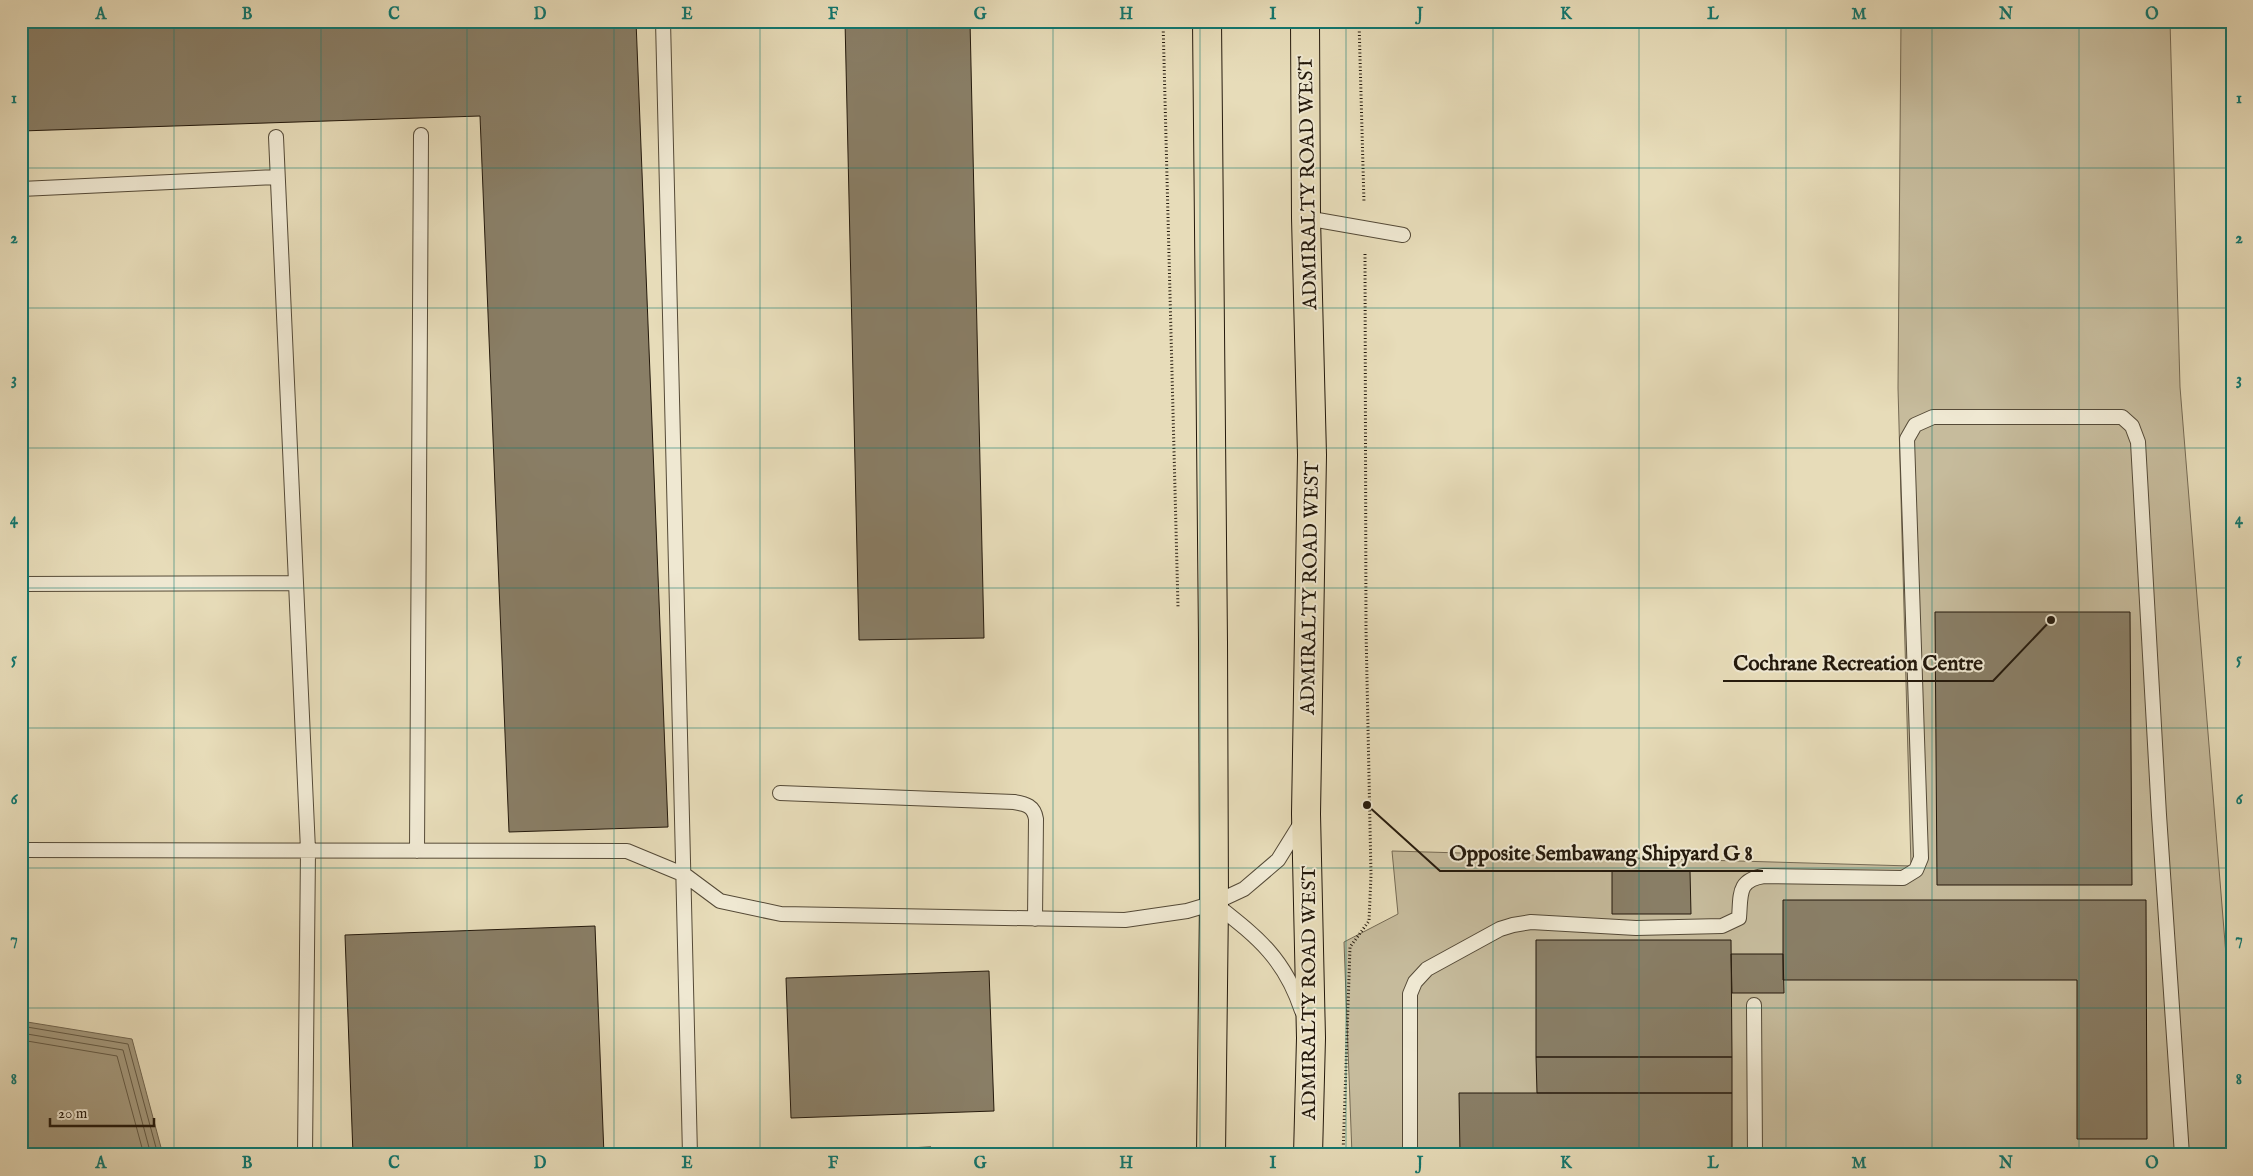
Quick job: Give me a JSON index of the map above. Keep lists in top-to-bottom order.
{
  "streets": {
    "main road": ["ADMIRALTY ROAD WEST"]
  },
  "places": ["Cochrane Recreation Centre", "Opposite Sembawang Shipyard G 8"],
  "scale_bar": "20 m",
  "grid": {
    "columns": [
      "A",
      "B",
      "C",
      "D",
      "E",
      "F",
      "G",
      "H",
      "I",
      "J",
      "K",
      "L",
      "M",
      "N",
      "O"
    ],
    "rows": [
      "1",
      "2",
      "3",
      "4",
      "5",
      "6",
      "7",
      "8"
    ]
  }
}
